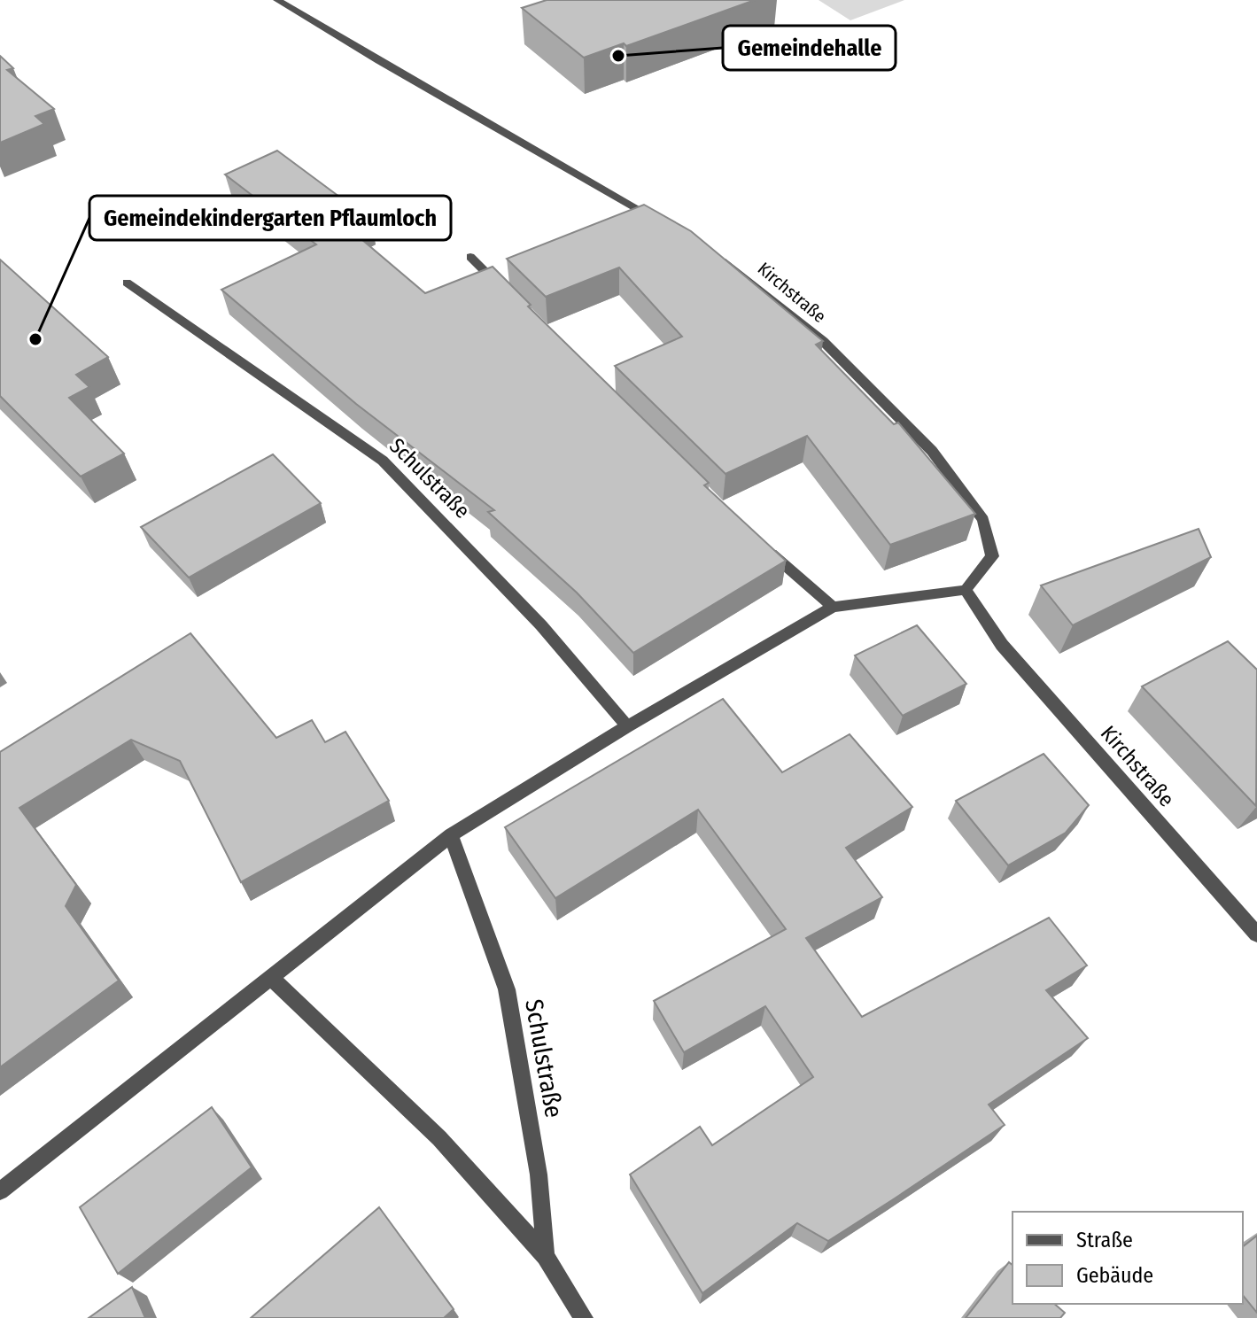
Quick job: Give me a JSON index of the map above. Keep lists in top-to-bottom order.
{
  "streets": {
    "street": ["Kirchstraße", "Schulstraße"]
  },
  "places": ["Gemeindehalle", "Gemeindekindergarten Pflaumloch"],
  "legend": ["Straße", "Gebäude"]
}
